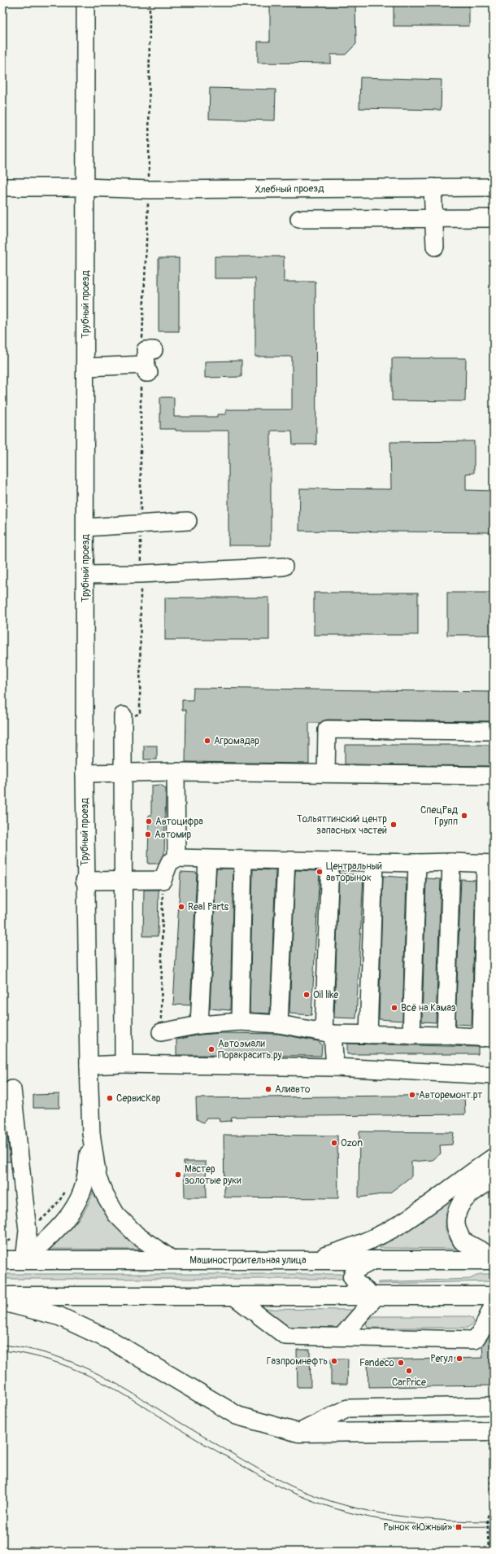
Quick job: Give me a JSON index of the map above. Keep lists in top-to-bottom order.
{
  "streets": {
    "main road": ["Машиностроительная улица"],
    "street": ["Хлебный проезд", "Трубный проезд"]
  },
  "crossings": [
    ["Хлебный проезд", "Трубный проезд"]
  ],
  "places": {
    "other": [
      "Агромадар",
      "СпецРвд Групп",
      "Автоцифра",
      "Тольяттинский центр запасных частей",
      "Автомир",
      "Центральный авторынок",
      "Real Parts",
      "Oil like",
      "Всё на Камаз",
      "Автоэмали Поракрасить.ру",
      "Алиавто",
      "Авторемонт.рт",
      "СервисКар",
      "Ozon",
      "Мастер золотые руки",
      "Регул",
      "Газпромнефть",
      "Fandeco",
      "CarPrice"
    ],
    "transit": ["Рынок «Южный»"]
  }
}
